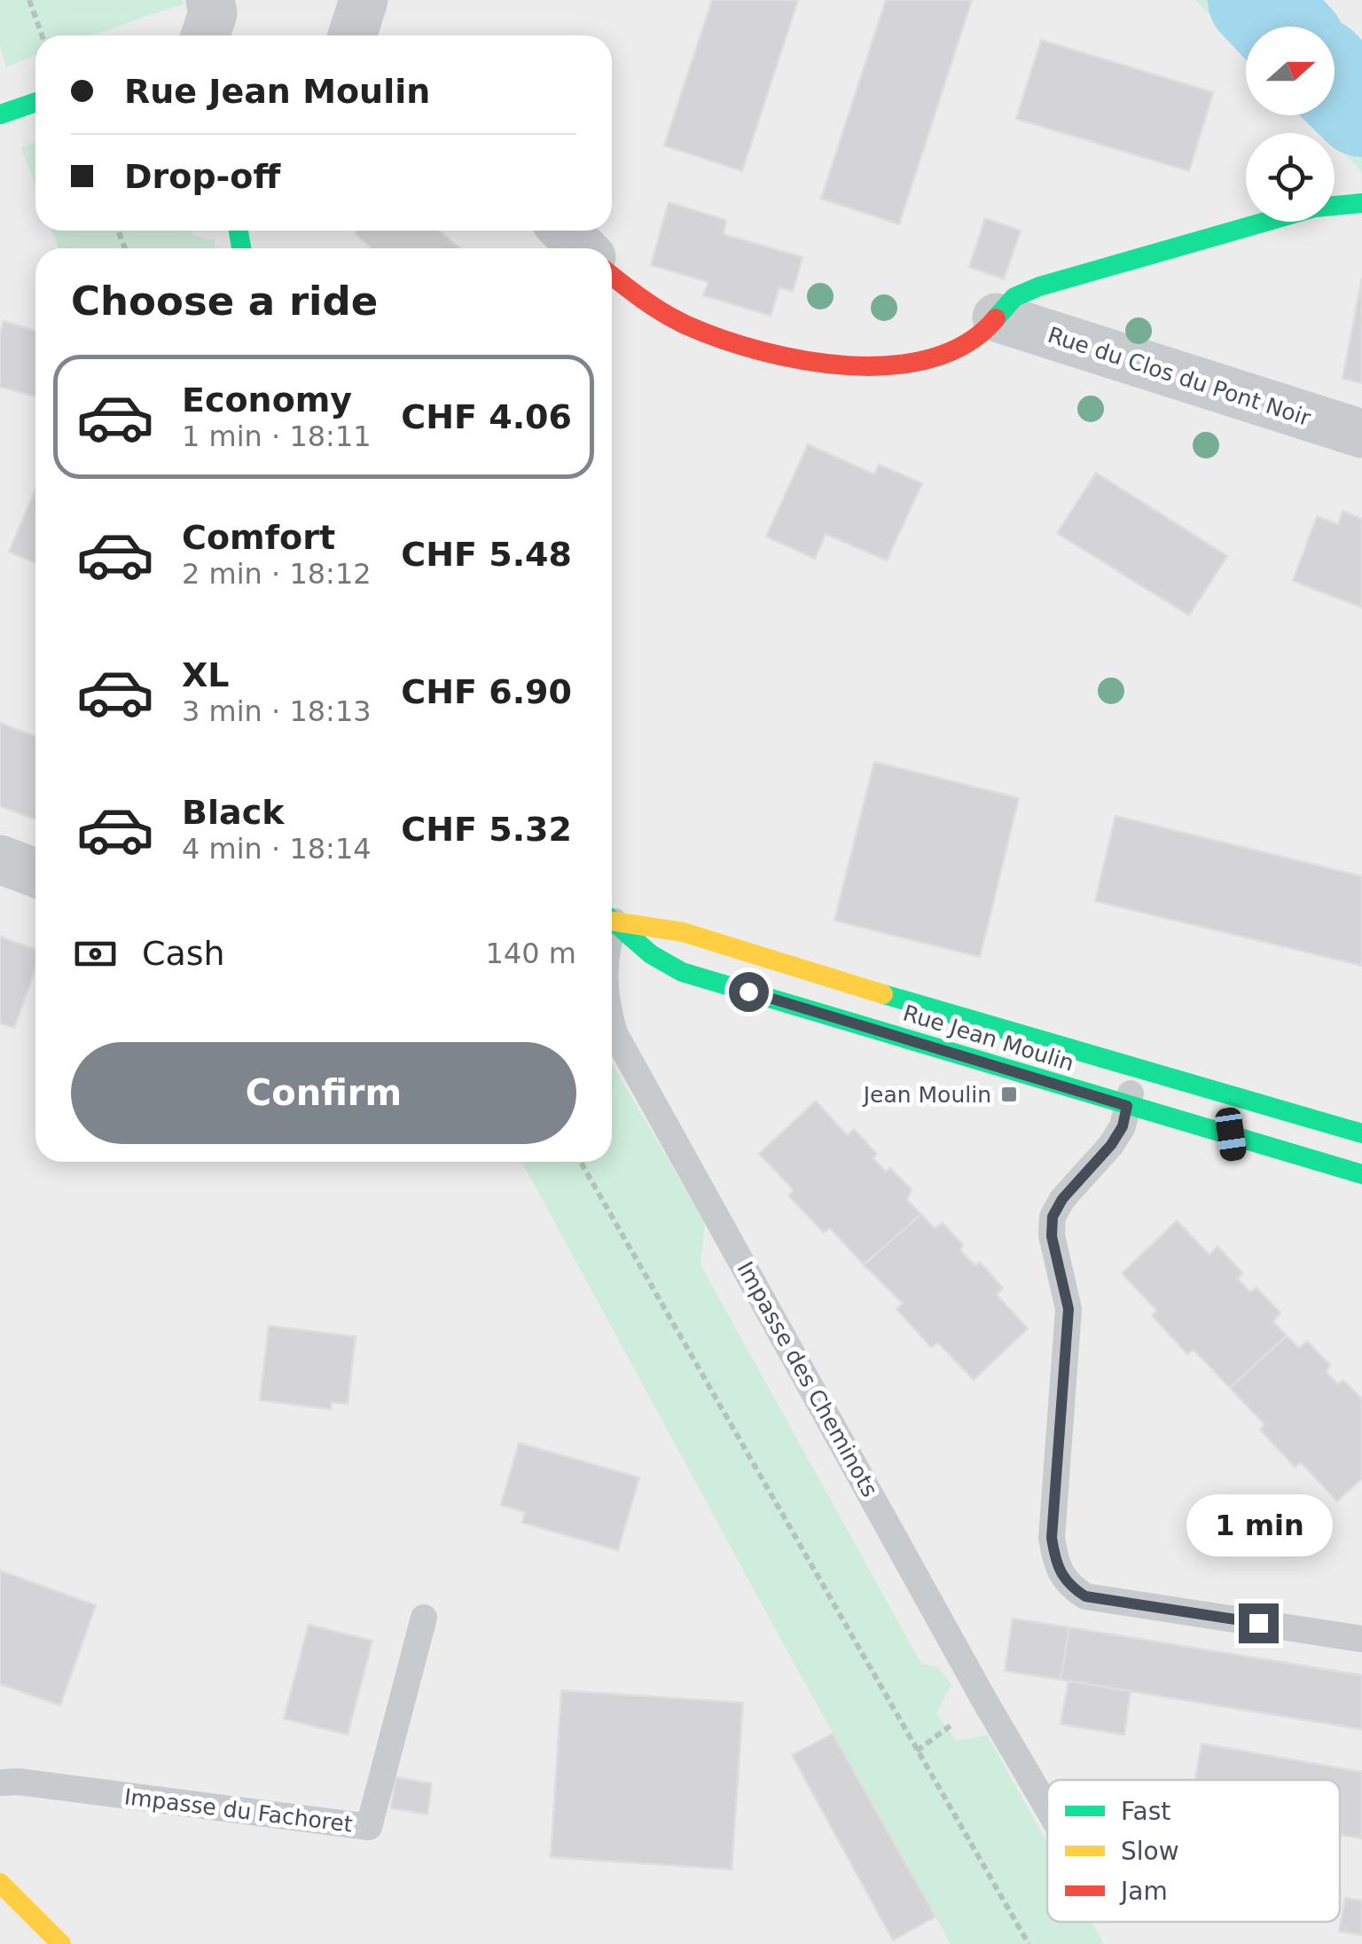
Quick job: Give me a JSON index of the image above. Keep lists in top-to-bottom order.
{
  "streets": {
    "street": ["Rue du Clos du Pont Noir", "Rue Jean Moulin"],
    "lane": ["Impasse des Cheminots", "Impasse du Fachoret"]
  },
  "places": {
    "transit": ["Jean Moulin"]
  },
  "legend": ["Fast", "Slow", "Jam"],
  "north": "right",
  "page": {
    "banner": ["Rue Jean Moulin", "Drop-off"],
    "heading": "Choose a ride",
    "list": [
      {
        "name": "Economy",
        "note": "1 min · 18:11",
        "value": "CHF 4.06"
      },
      {
        "name": "Comfort",
        "note": "2 min · 18:12",
        "value": "CHF 5.48"
      },
      {
        "name": "XL",
        "note": "3 min · 18:13",
        "value": "CHF 6.90"
      },
      {
        "name": "Black",
        "note": "4 min · 18:14",
        "value": "CHF 5.32"
      }
    ],
    "pay": ["Cash", "140 m"],
    "buttons": "Confirm",
    "bubble": "1 min"
  }
}
